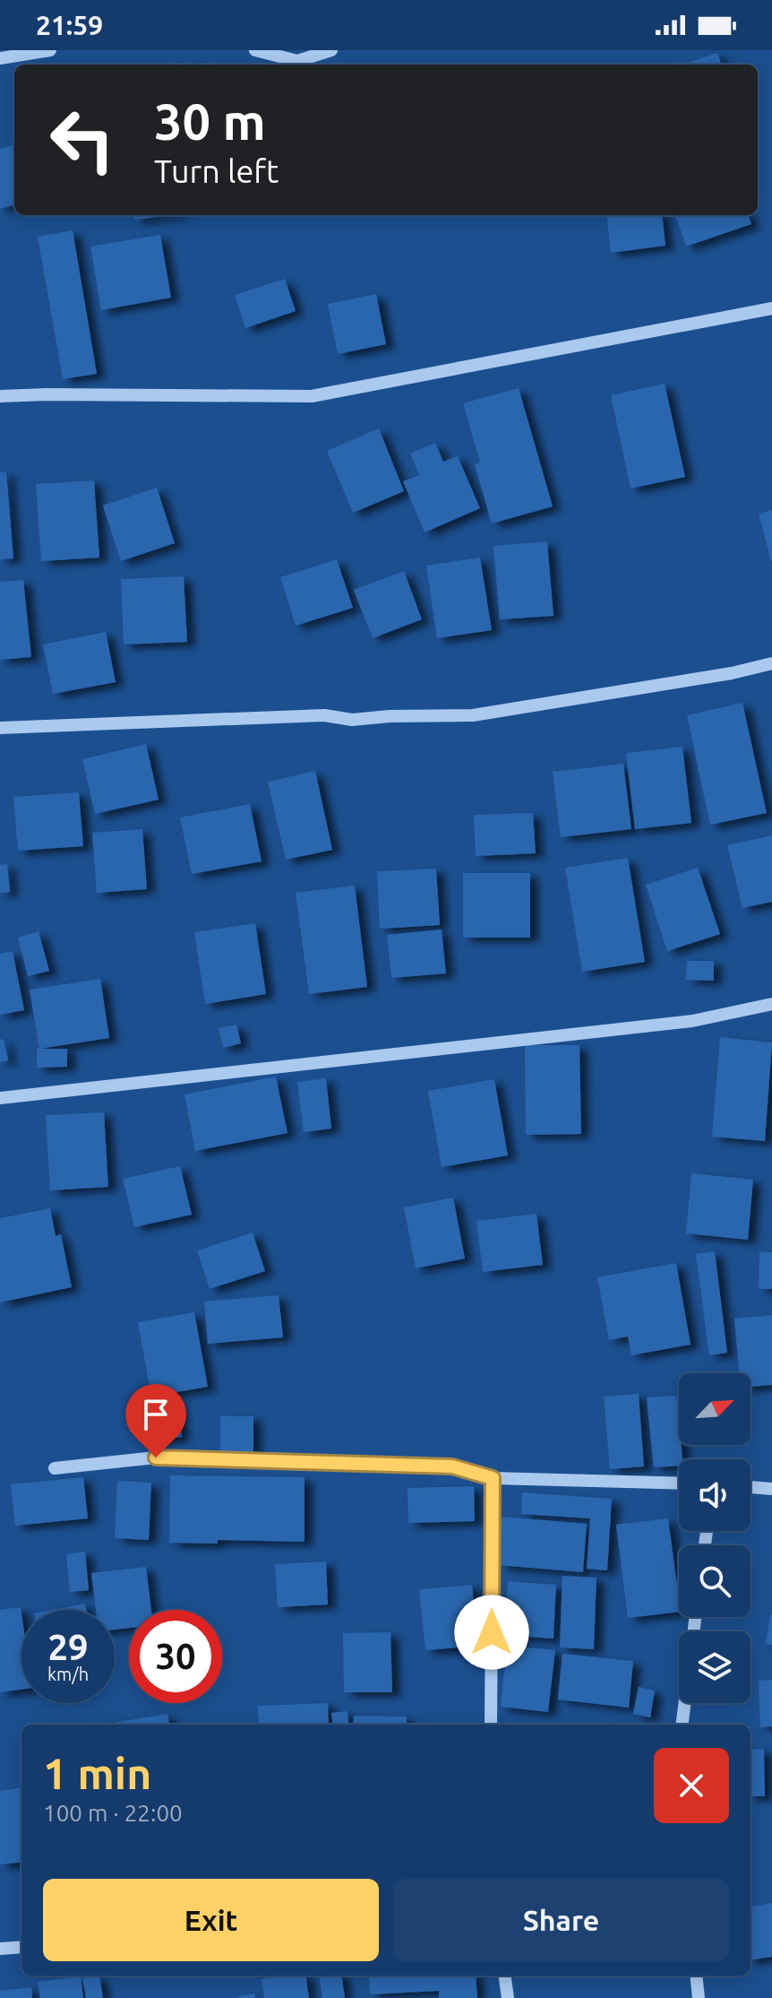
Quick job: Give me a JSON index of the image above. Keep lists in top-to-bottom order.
{
  "north": "top right",
  "page": {
    "status": "21:59",
    "turn": ["30 m", "Turn left"],
    "speed": "29 km/h",
    "limit": "30",
    "heading": ["1 min", "100 m · 22:00"],
    "buttons": ["Exit", "Share"]
  }
}
